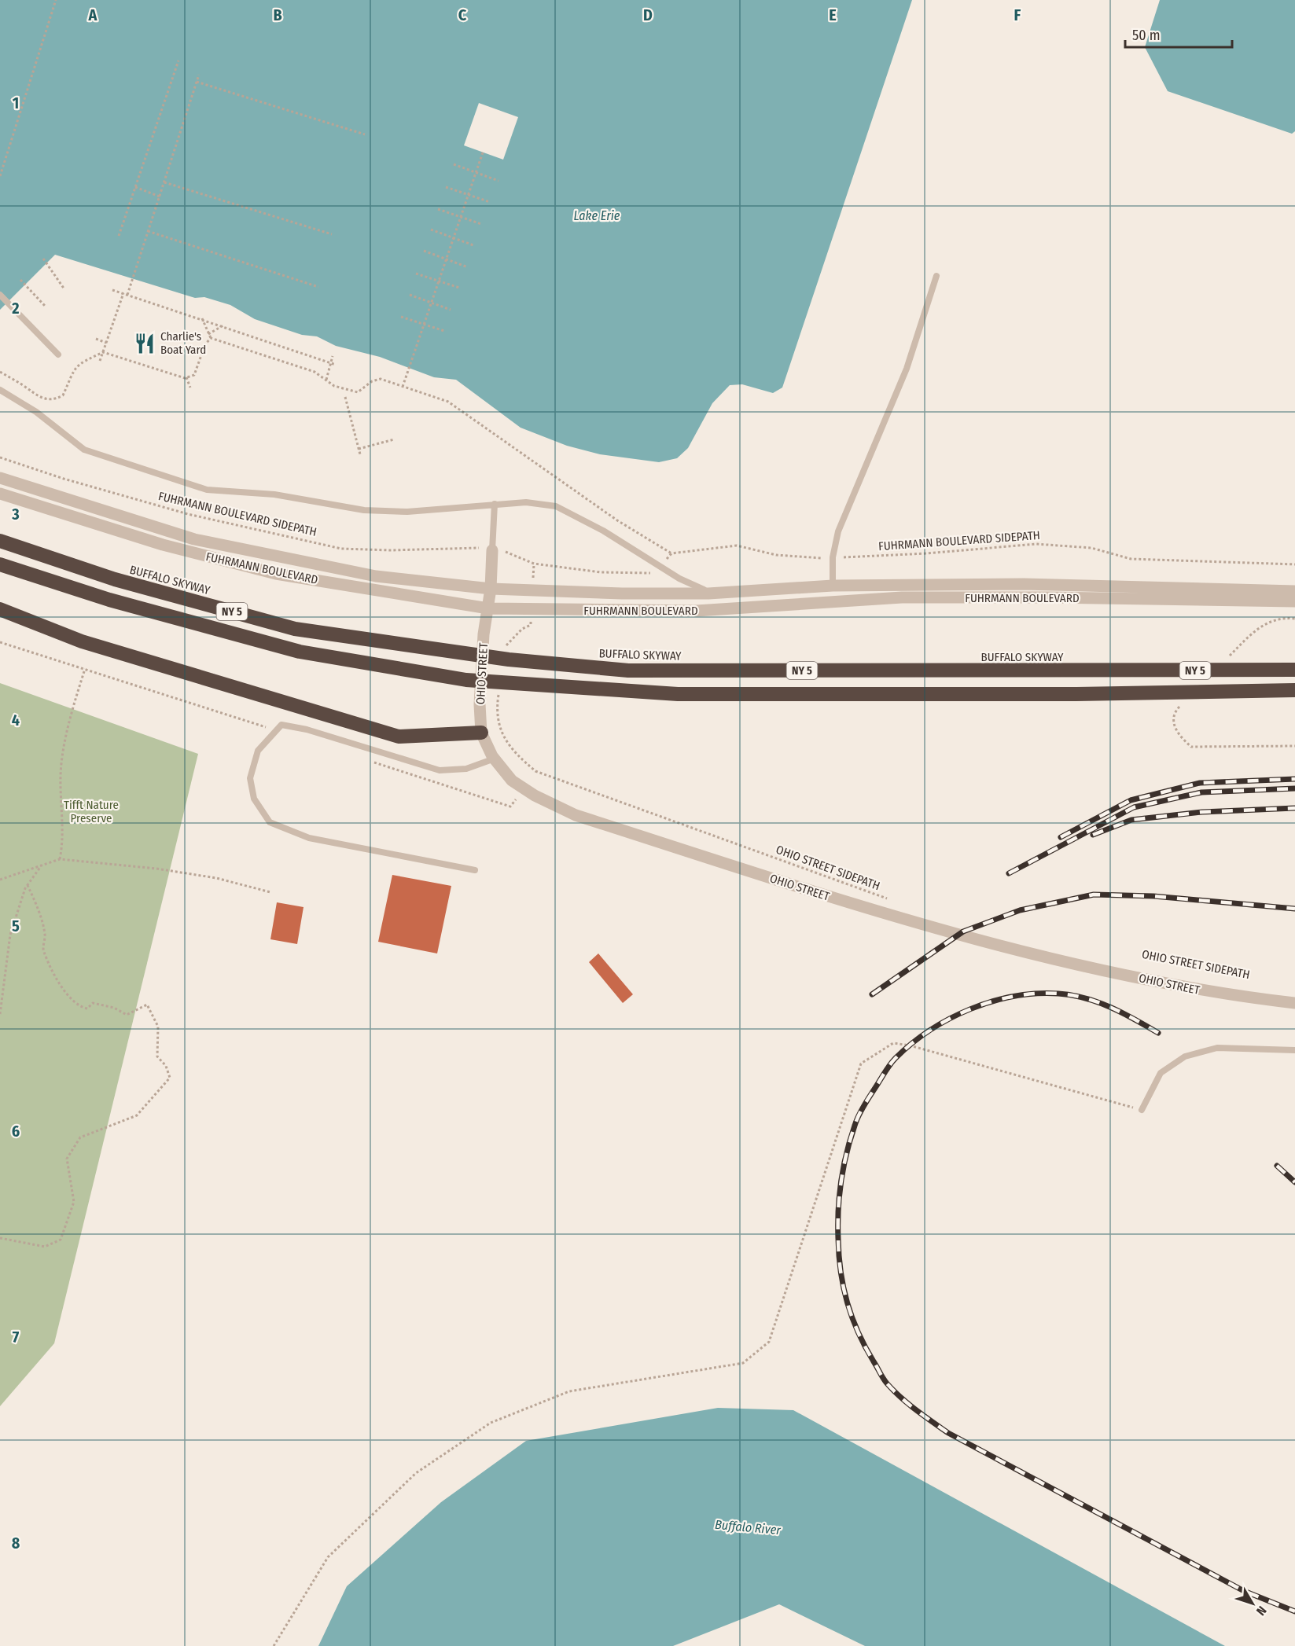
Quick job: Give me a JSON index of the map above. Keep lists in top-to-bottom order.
{
  "streets": {
    "highway": ["BUFFALO SKYWAY", "NY 5"],
    "street": ["FUHRMANN BOULEVARD", "OHIO STREET"],
    "path": ["FUHRMANN BOULEVARD SIDEPATH", "OHIO STREET SIDEPATH"]
  },
  "crossings": [
    ["FUHRMANN BOULEVARD", "OHIO STREET"],
    ["NY 5", "OHIO STREET SIDEPATH"]
  ],
  "water": ["Lake Erie", "Buffalo River"],
  "parks": ["Tifft Nature Preserve"],
  "places": {
    "restaurant": ["Charlie's Boat Yard"]
  },
  "scale_bar": "50 m",
  "north": "bottom right",
  "grid": {
    "columns": [
      "A",
      "B",
      "C",
      "D",
      "E",
      "F"
    ],
    "rows": [
      "1",
      "2",
      "3",
      "4",
      "5",
      "6",
      "7",
      "8"
    ]
  }
}
